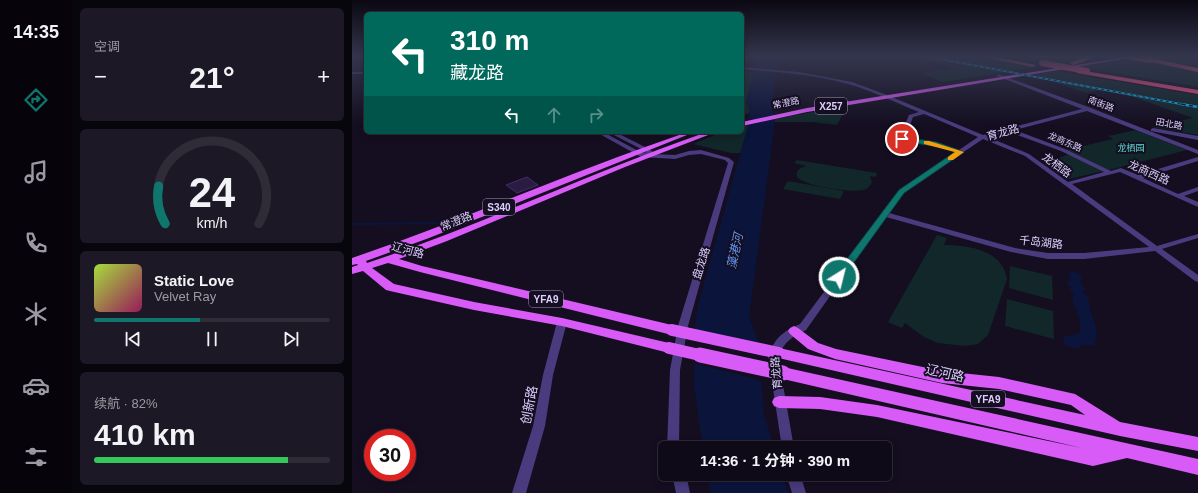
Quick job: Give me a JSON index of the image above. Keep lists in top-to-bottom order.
{
  "streets": {
    "main road": [
      "常澄路",
      "X257",
      "S340",
      "辽河路",
      "YFA9"
    ],
    "street": [
      "南街路",
      "田北路",
      "育龙路",
      "龙商东路",
      "龙栖路",
      "龙商西路",
      "千岛湖路",
      "盘龙路",
      "创新路"
    ]
  },
  "crossings": [
    ["常澄路", "龙栖路"],
    ["常澄路", "辽河路"],
    ["常澄路", "盘龙路"],
    ["常澄路", "YFA9"],
    ["南街路", "田北路"],
    ["南街路", "育龙路"],
    ["育龙路", "龙商东路"],
    ["育龙路", "龙栖路"],
    ["育龙路", "千岛湖路"],
    ["龙商东路", "龙商西路"],
    ["龙栖路", "龙商西路"],
    ["龙栖路", "千岛湖路"],
    ["YFA9", "创新路"]
  ],
  "water": ["藻港河"],
  "parks": ["龙栖园"],
  "page": {
    "tabs": "14:35",
    "tile": [
      "空调",
      ["续航 · 82%", "410 km"]
    ],
    "turn": ["310 m", "藏龙路"],
    "heat": ["−", "21°", "+"],
    "song": ["Static Love", "Velvet Ray"],
    "limit": "30",
    "trip": "14:36 · 1 分钟 · 390 m",
    "gauge": ["24", "km/h"]
  }
}
